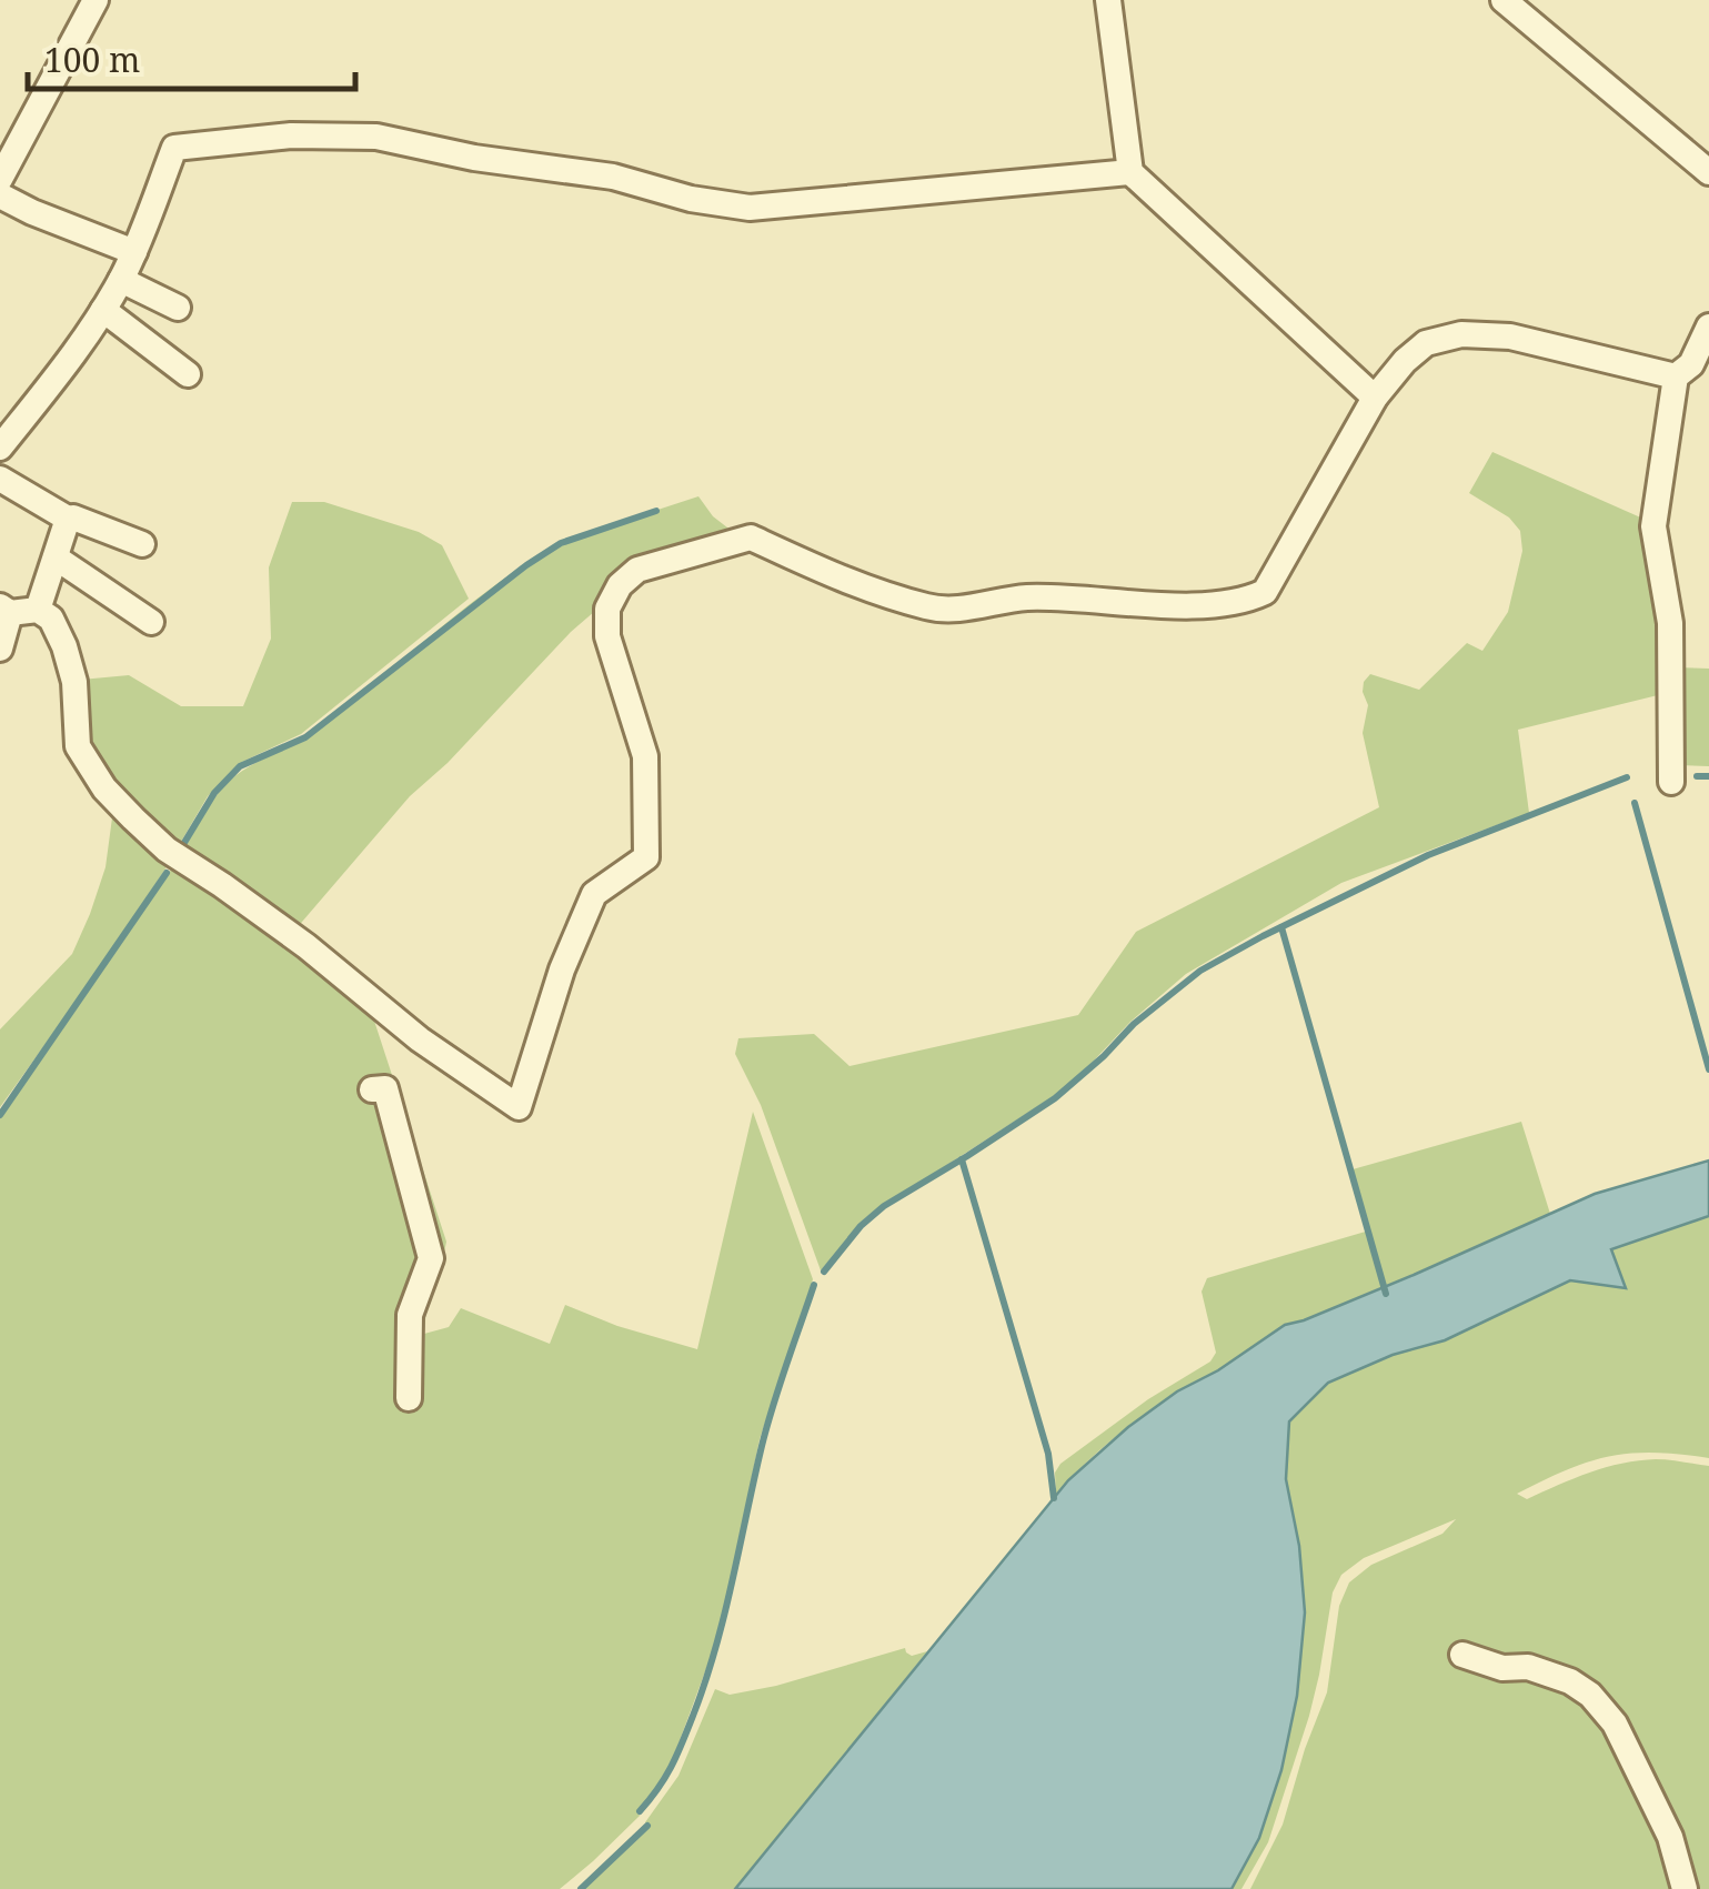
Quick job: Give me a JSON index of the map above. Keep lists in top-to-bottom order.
{
  "scale_bar": "100 m"
}
